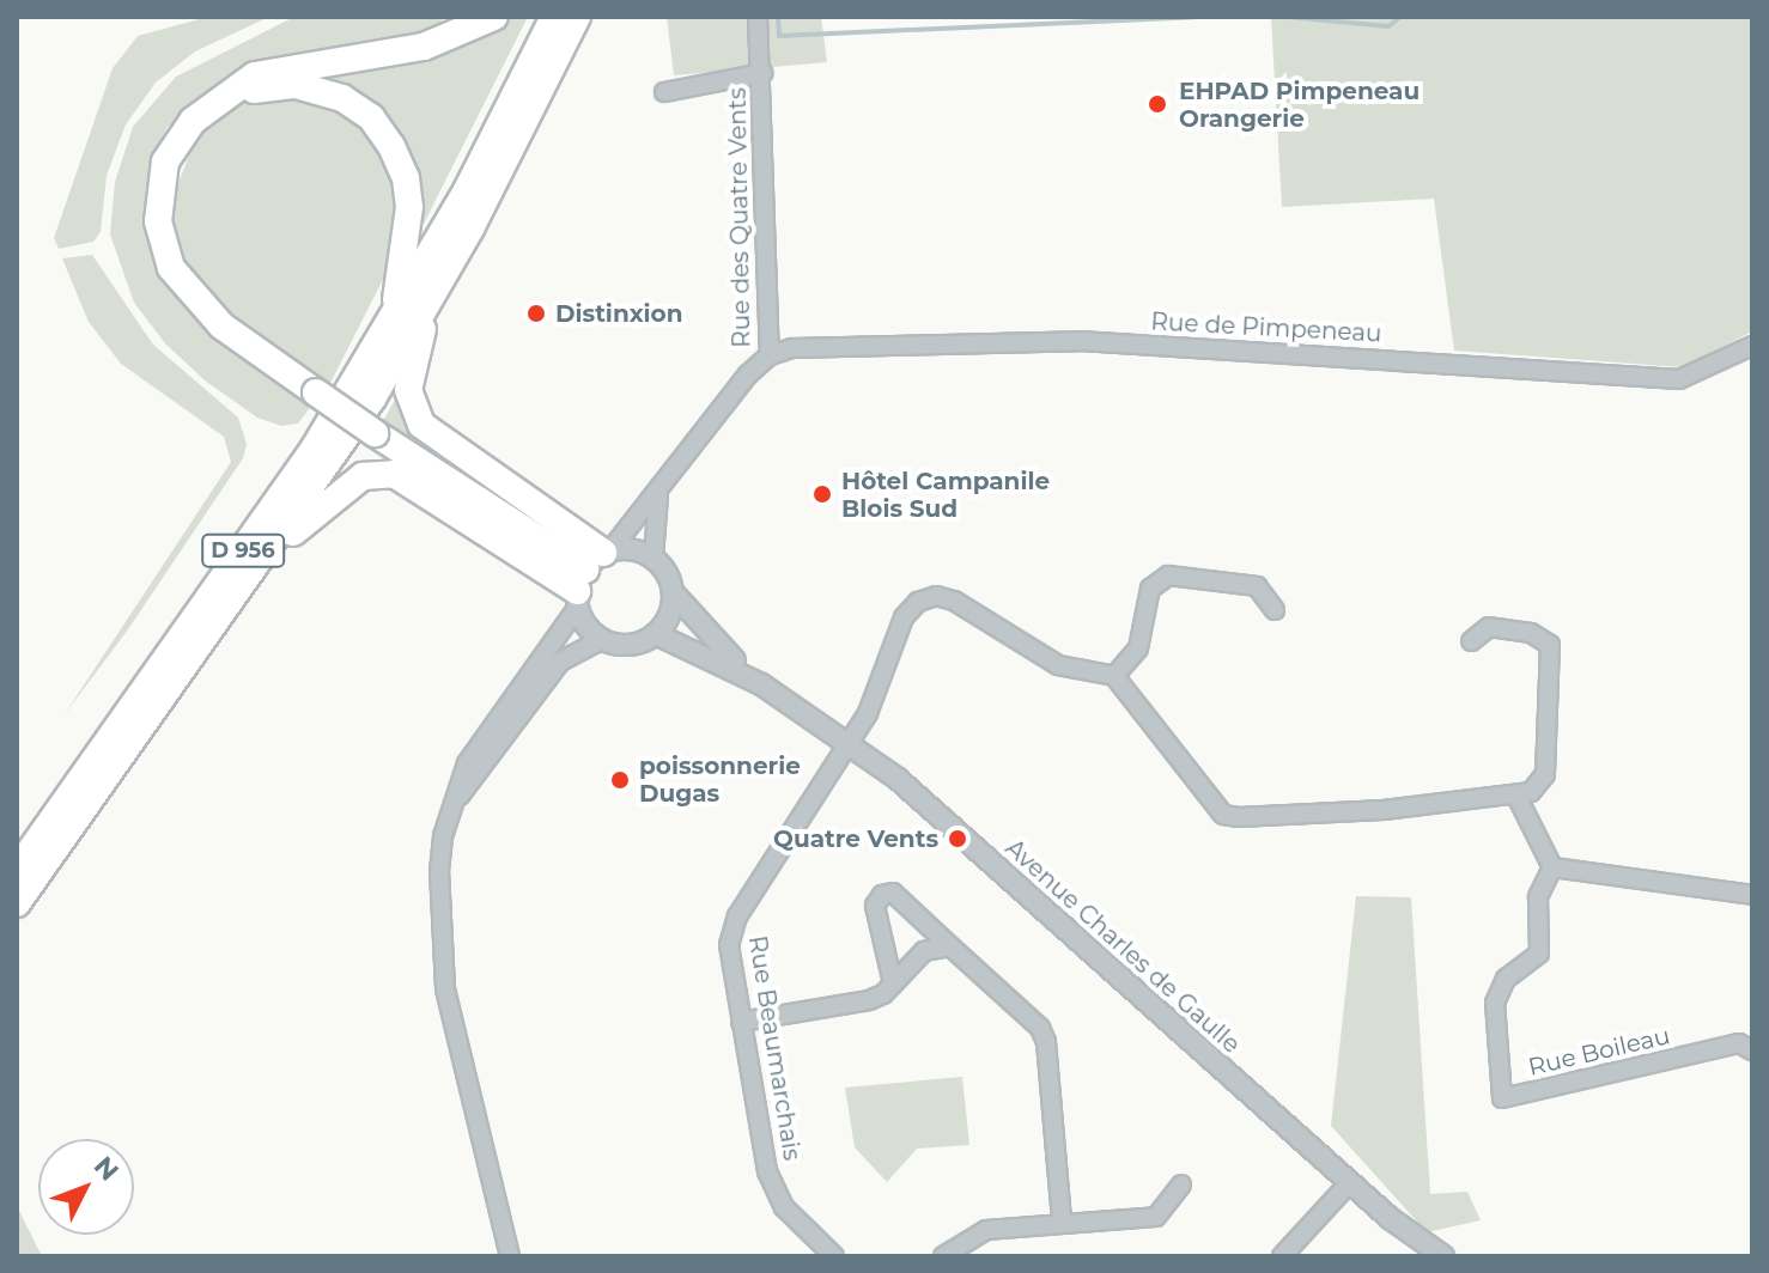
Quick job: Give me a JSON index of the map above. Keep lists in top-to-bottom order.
{
  "streets": {
    "highway": ["D 956"],
    "street": [
      "Rue des Quatre Vents",
      "Rue de Pimpeneau",
      "Avenue Charles de Gaulle",
      "Rue Beaumarchais",
      "Rue Boileau"
    ]
  },
  "crossings": [
    ["Rue des Quatre Vents", "Rue de Pimpeneau"],
    ["Rue des Quatre Vents", "D 956"],
    ["Rue des Quatre Vents", "Avenue Charles de Gaulle"],
    ["D 956", "Avenue Charles de Gaulle"],
    ["Avenue Charles de Gaulle", "Rue Beaumarchais"]
  ],
  "places": [
    "EHPAD Pimpeneau Orangerie",
    "Distinxion",
    "Hôtel Campanile Blois Sud",
    "poissonnerie Dugas",
    "Quatre Vents"
  ],
  "north": "top right"
}
